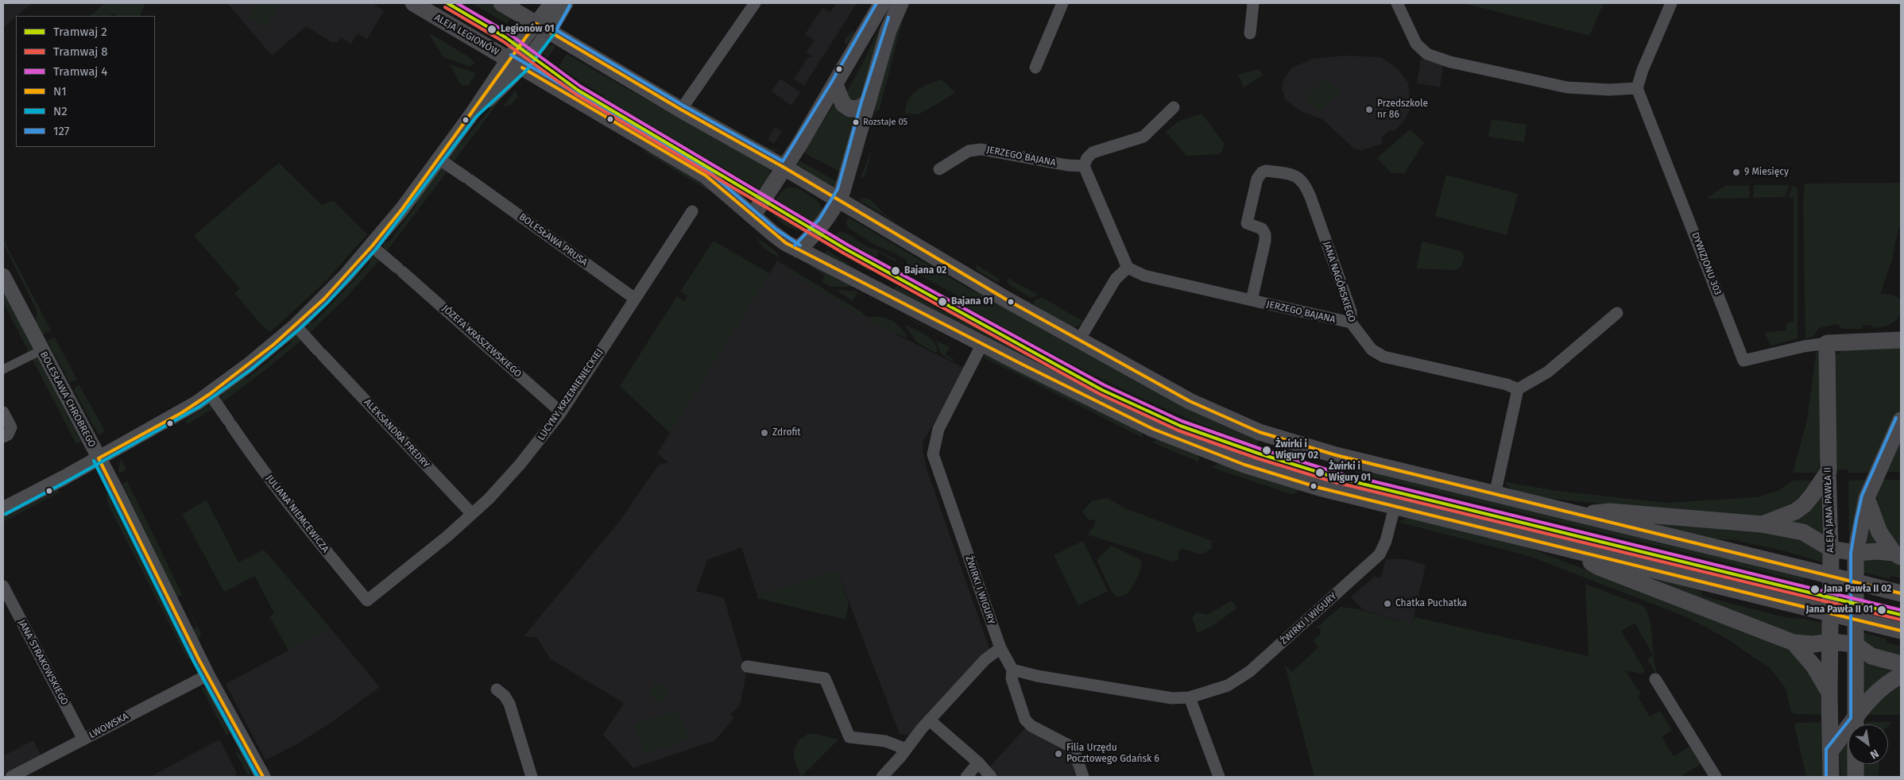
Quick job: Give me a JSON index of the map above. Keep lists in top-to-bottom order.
{
  "streets": {
    "main road": ["ALEJA LEGIONÓW", "ALEJA JANA PAWŁA II"],
    "street": [
      "JERZEGO BAJANA",
      "BOLESŁAWA PRUSA",
      "DYWIZJONU 303",
      "JANA NAGÓRSKIEGO",
      "JÓZEFA KRASZEWSKIEGO",
      "LUCYNY KRZEMIENIECKIEJ",
      "BOLESŁAWA CHROBREGO",
      "ALEKSANDRA FREDRY",
      "JULIANA NIEMCEWICZA",
      "ŻWIRKI I WIGURY",
      "JANA STRAKOWSKIEGO",
      "LWOWSKA"
    ]
  },
  "crossings": [
    ["ALEJA LEGIONÓW", "ŻWIRKI I WIGURY"],
    ["JERZEGO BAJANA", "JANA NAGÓRSKIEGO"],
    ["BOLESŁAWA PRUSA", "LUCYNY KRZEMIENIECKIEJ"],
    ["DYWIZJONU 303", "ALEJA JANA PAWŁA II"],
    ["JÓZEFA KRASZEWSKIEGO", "LUCYNY KRZEMIENIECKIEJ"],
    ["LUCYNY KRZEMIENIECKIEJ", "ALEKSANDRA FREDRY"],
    ["LUCYNY KRZEMIENIECKIEJ", "JULIANA NIEMCEWICZA"],
    ["BOLESŁAWA CHROBREGO", "LWOWSKA"],
    ["JANA STRAKOWSKIEGO", "LWOWSKA"]
  ],
  "places": [
    "Legionów 01",
    "Przedszkole nr 86",
    "Rozstaje 05",
    "9 Miesięcy",
    "Bajana 02",
    "Bajana 01",
    "Zdrofit",
    "Żwirki i Wigury 02",
    "Żwirki i Wigury 01",
    "Jana Pawła II 02",
    "Chatka Puchatka",
    "Jana Pawła II 01",
    "Filia Urzędu Pocztowego Gdańsk 6"
  ],
  "lines": [
    "tram line 2",
    "tram line 4",
    "transit line 127",
    "transit line N2",
    "tram line 8",
    "transit line N1"
  ],
  "legend": [
    "Tramwaj 2",
    "Tramwaj 8",
    "Tramwaj 4",
    "N1",
    "N2",
    "127"
  ],
  "north": "bottom right"
}
